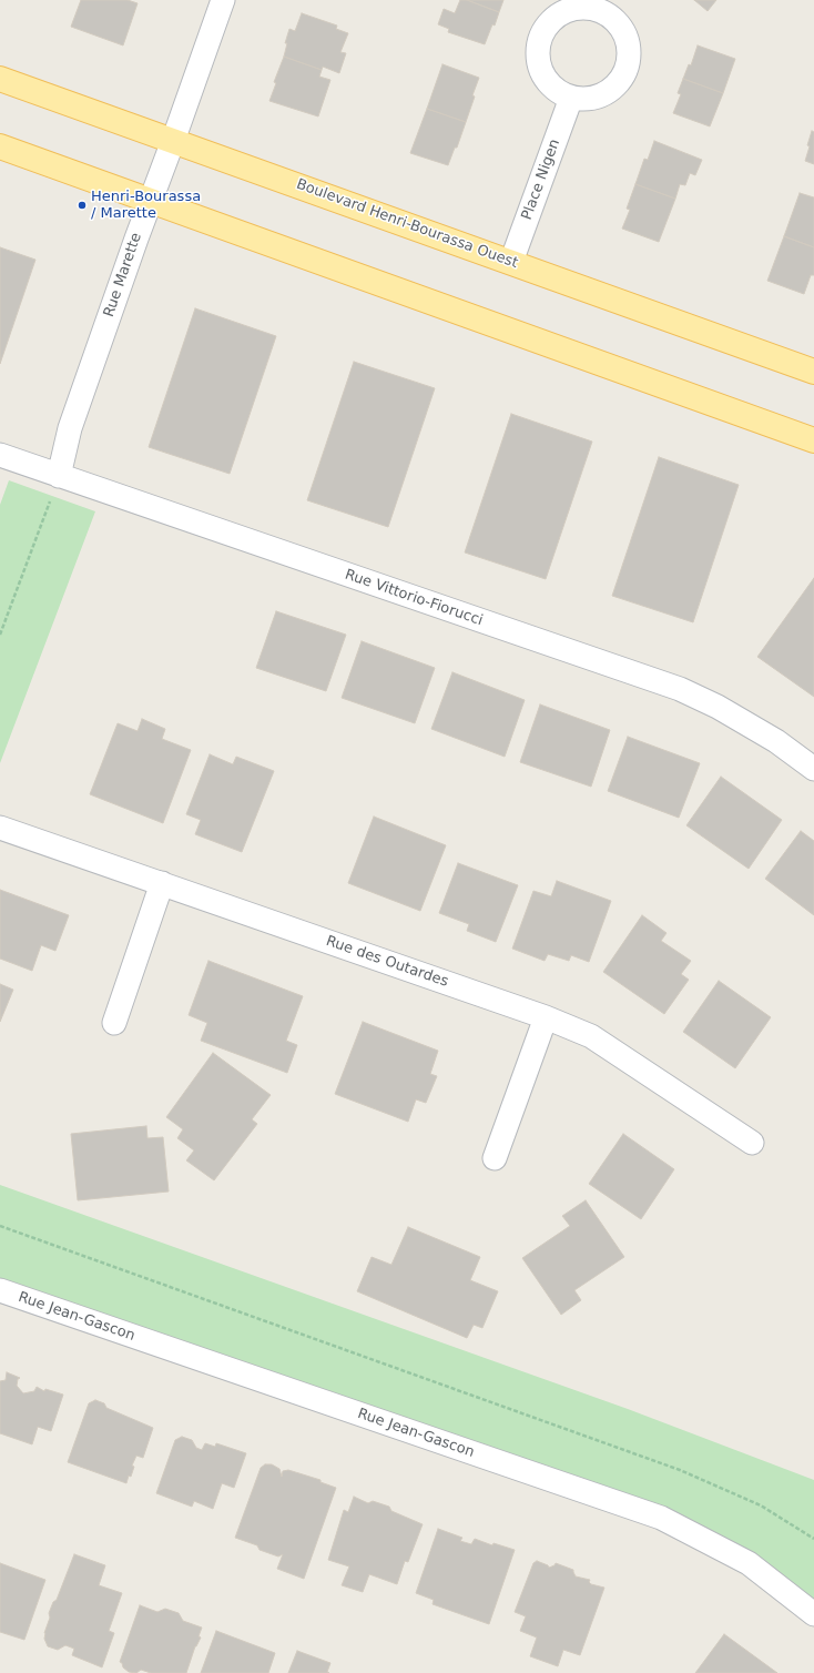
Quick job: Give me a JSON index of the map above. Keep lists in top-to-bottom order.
{
  "streets": {
    "main road": ["Boulevard Henri-Bourassa Ouest"],
    "street": [
      "Place Nigen",
      "Rue Marette",
      "Rue Vittorio-Fiorucci",
      "Rue des Outardes",
      "Rue Jean-Gascon"
    ]
  },
  "crossings": [
    ["Place Nigen", "Boulevard Henri-Bourassa Ouest"],
    ["Boulevard Henri-Bourassa Ouest", "Rue Marette"],
    ["Rue Marette", "Rue Vittorio-Fiorucci"]
  ],
  "places": ["Henri-Bourassa / Marette"]
}
